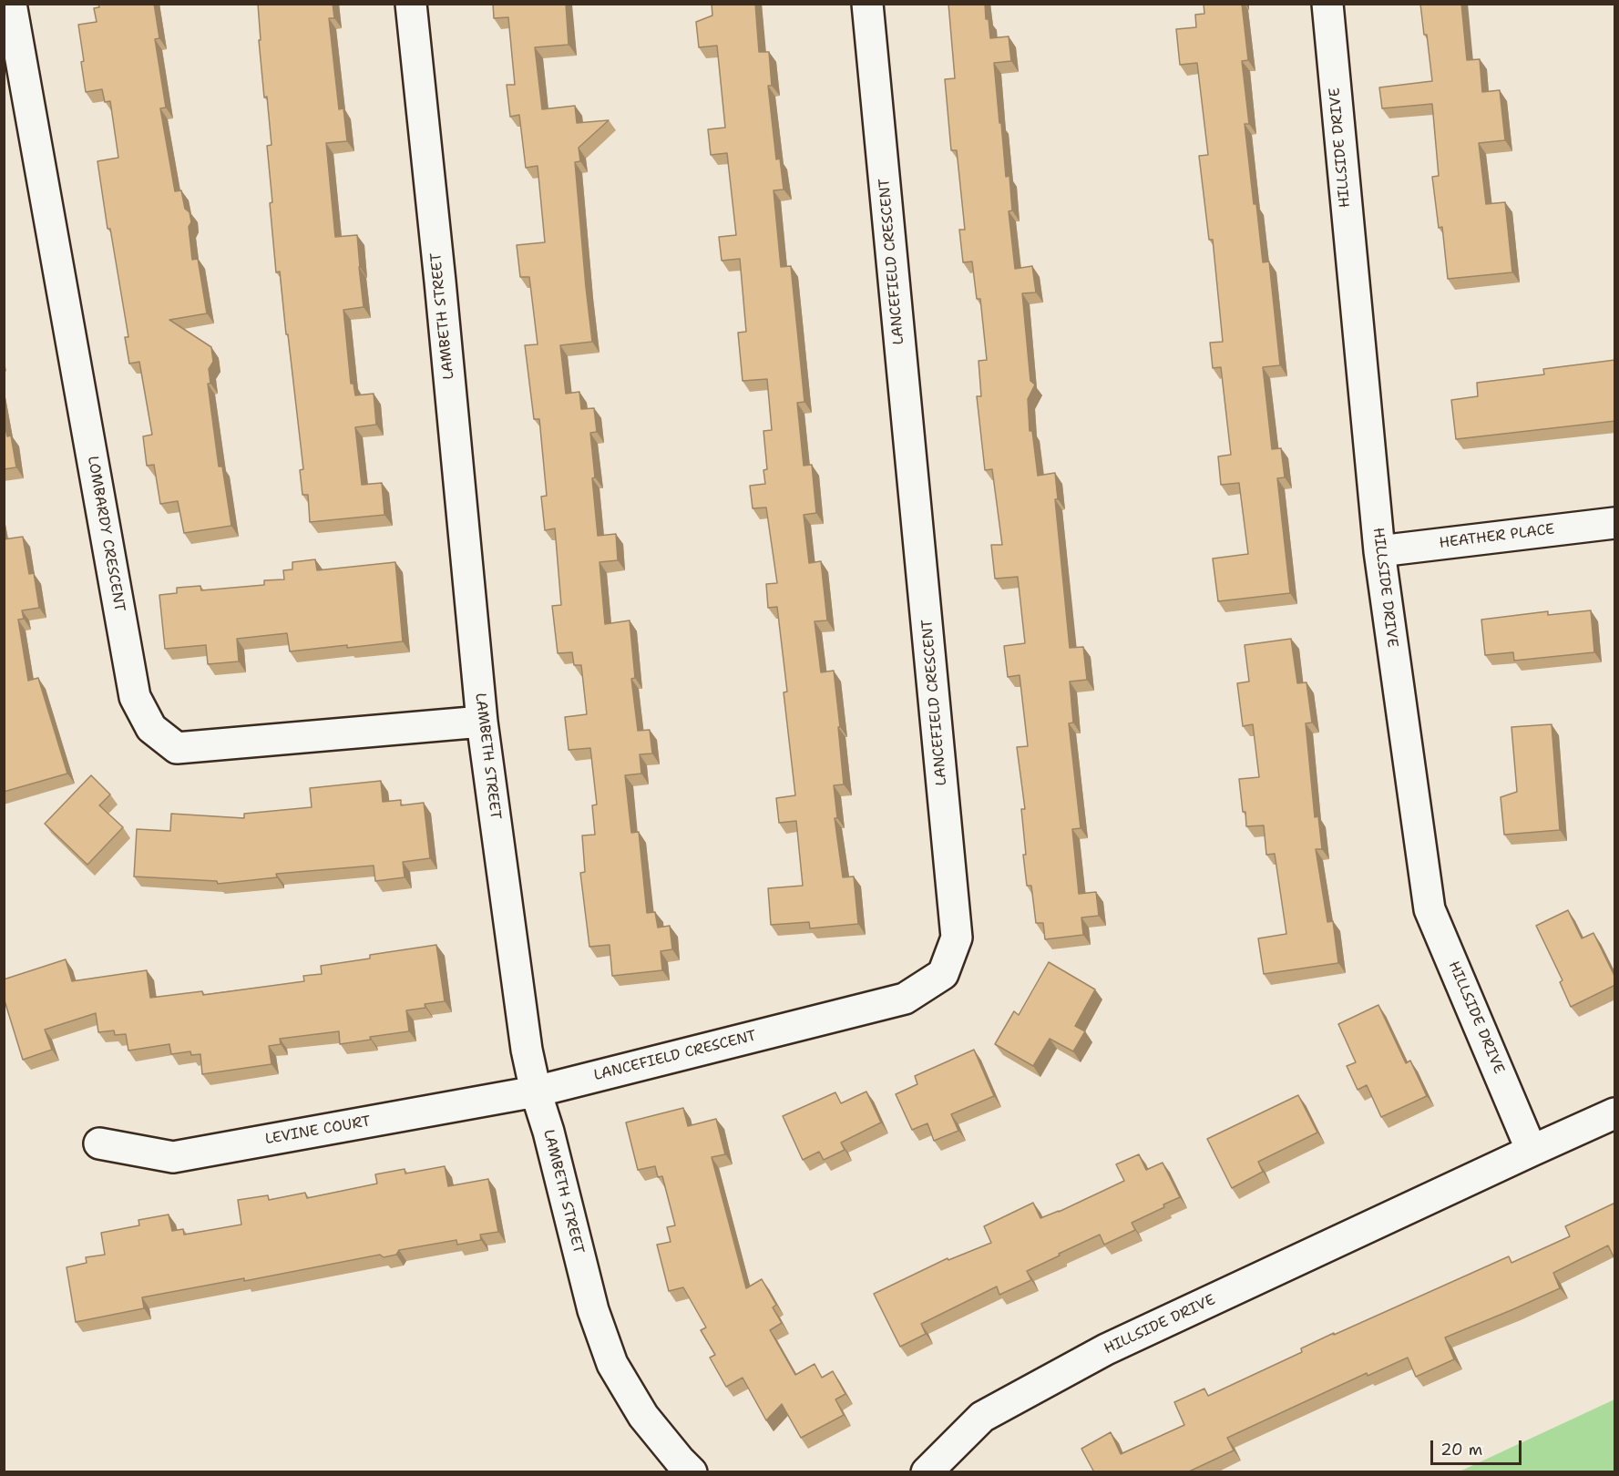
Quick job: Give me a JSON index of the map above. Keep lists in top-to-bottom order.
{
  "streets": {
    "street": [
      "HILLSIDE DRIVE",
      "LANCEFIELD CRESCENT",
      "LAMBETH STREET",
      "LOMBARDY CRESCENT",
      "HEATHER PLACE",
      "LEVINE COURT"
    ]
  },
  "crossings": [
    ["HILLSIDE DRIVE", "HEATHER PLACE"],
    ["LANCEFIELD CRESCENT", "LAMBETH STREET"],
    ["LANCEFIELD CRESCENT", "LEVINE COURT"],
    ["LAMBETH STREET", "LOMBARDY CRESCENT"],
    ["LAMBETH STREET", "LEVINE COURT"]
  ],
  "scale_bar": "20 m"
}
